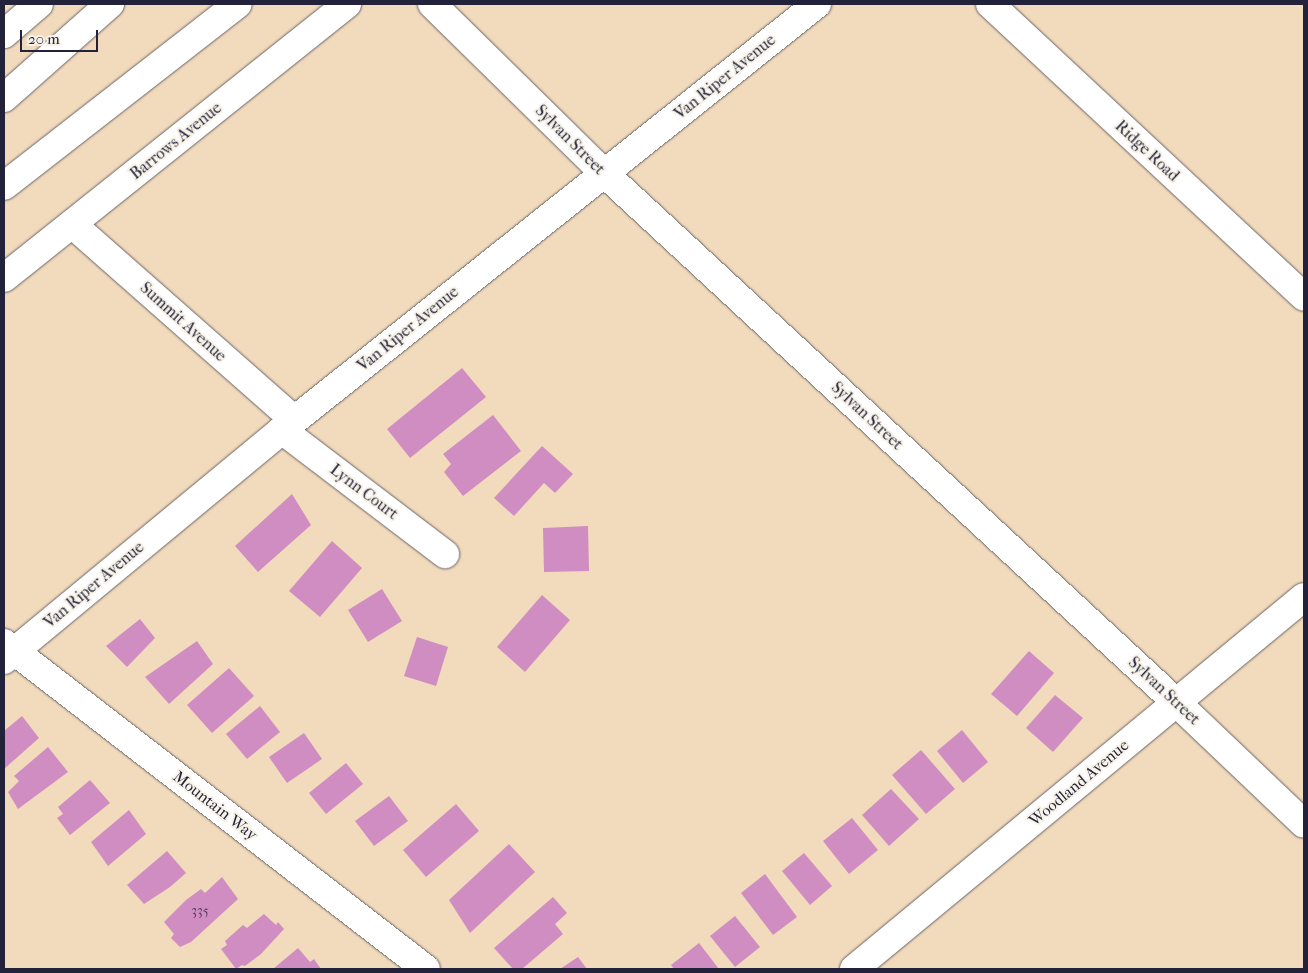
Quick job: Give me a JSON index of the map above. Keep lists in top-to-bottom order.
{
  "streets": {
    "main road": [
      "Van Riper Avenue",
      "Sylvan Street",
      "Barrows Avenue",
      "Ridge Road",
      "Summit Avenue",
      "Lynn Court",
      "Woodland Avenue",
      "Mountain Way"
    ]
  },
  "crossings": [
    ["Van Riper Avenue", "Sylvan Street"],
    ["Van Riper Avenue", "Summit Avenue"],
    ["Van Riper Avenue", "Lynn Court"],
    ["Van Riper Avenue", "Mountain Way"],
    ["Sylvan Street", "Woodland Avenue"],
    ["Barrows Avenue", "Summit Avenue"],
    ["Summit Avenue", "Lynn Court"]
  ],
  "house_numbers": ["335"],
  "scale_bar": "20 m"
}
